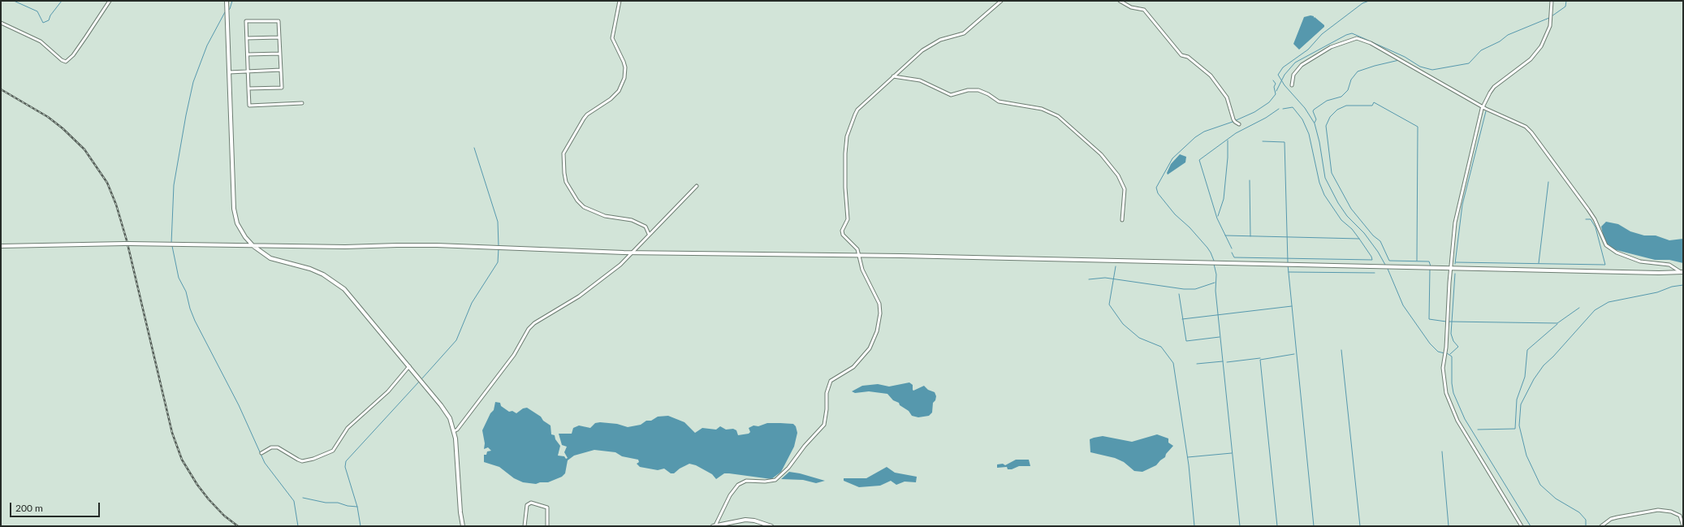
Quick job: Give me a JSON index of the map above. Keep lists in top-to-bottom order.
{
  "scale_bar": "200 m"
}
